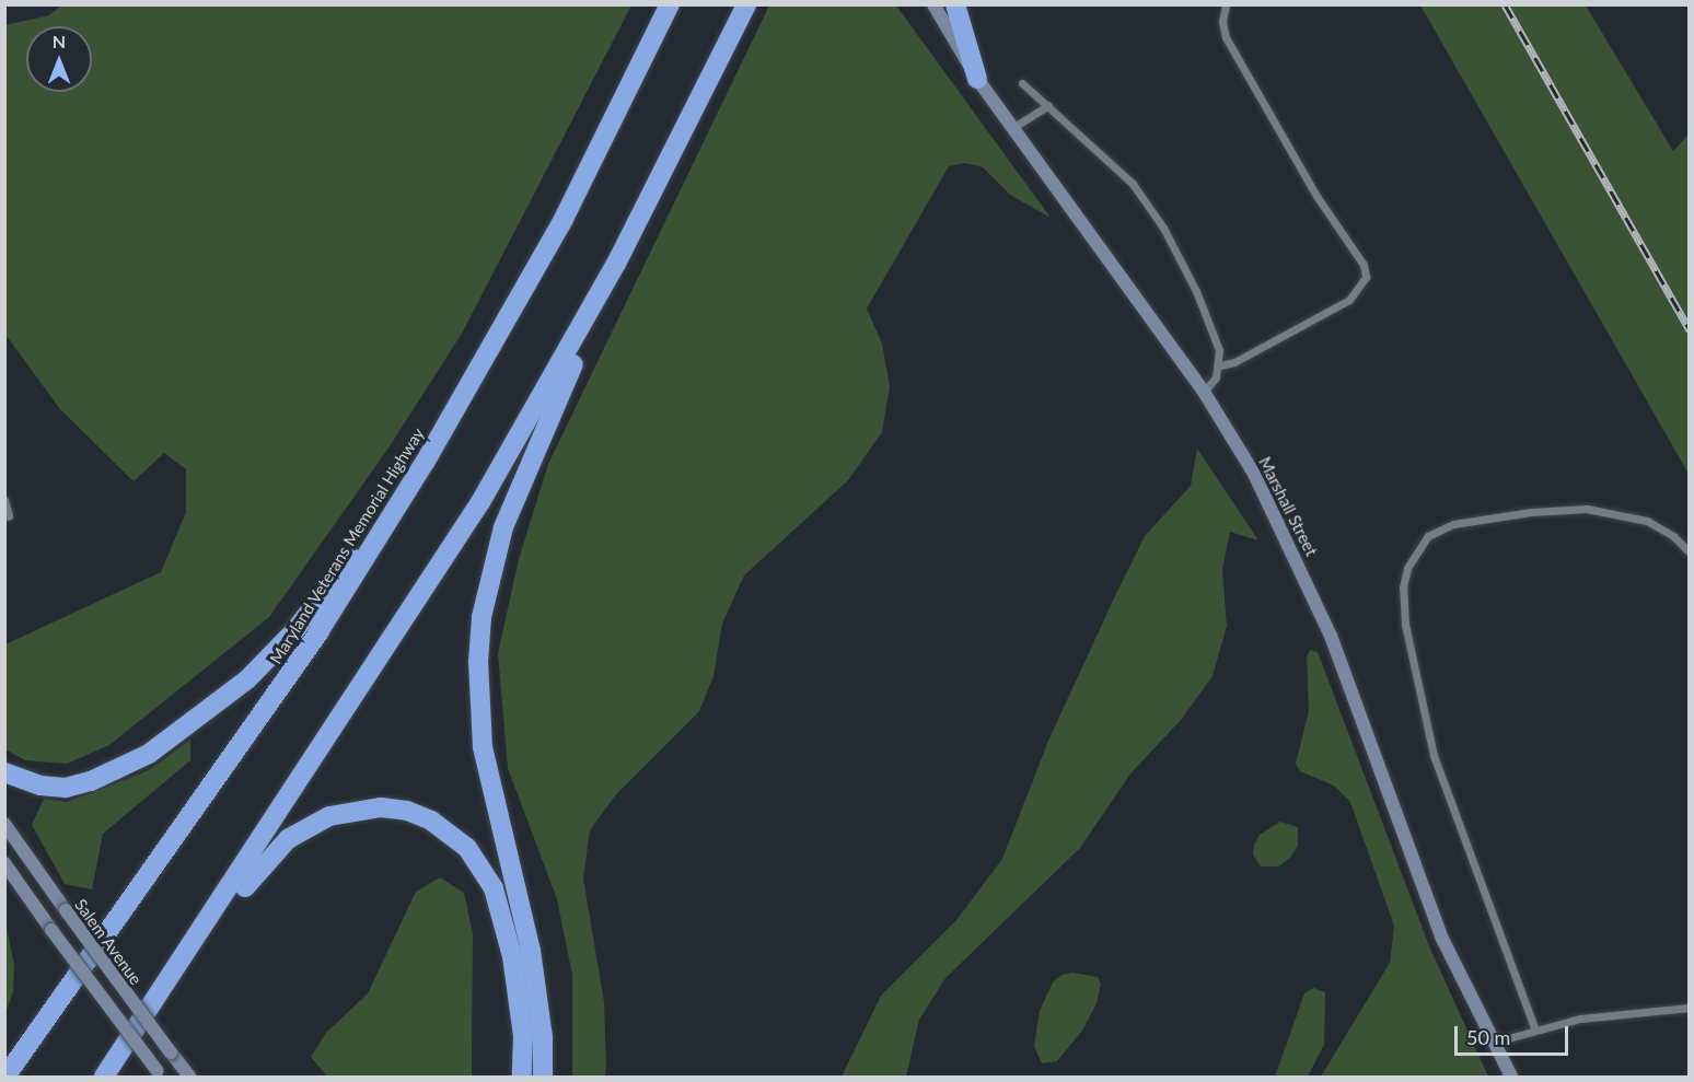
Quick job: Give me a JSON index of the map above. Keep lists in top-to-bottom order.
{
  "streets": {
    "highway": ["Maryland Veterans Memorial Highway"],
    "main road": ["Marshall Street", "Salem Avenue"]
  },
  "scale_bar": "50 m",
  "north": "top"
}
